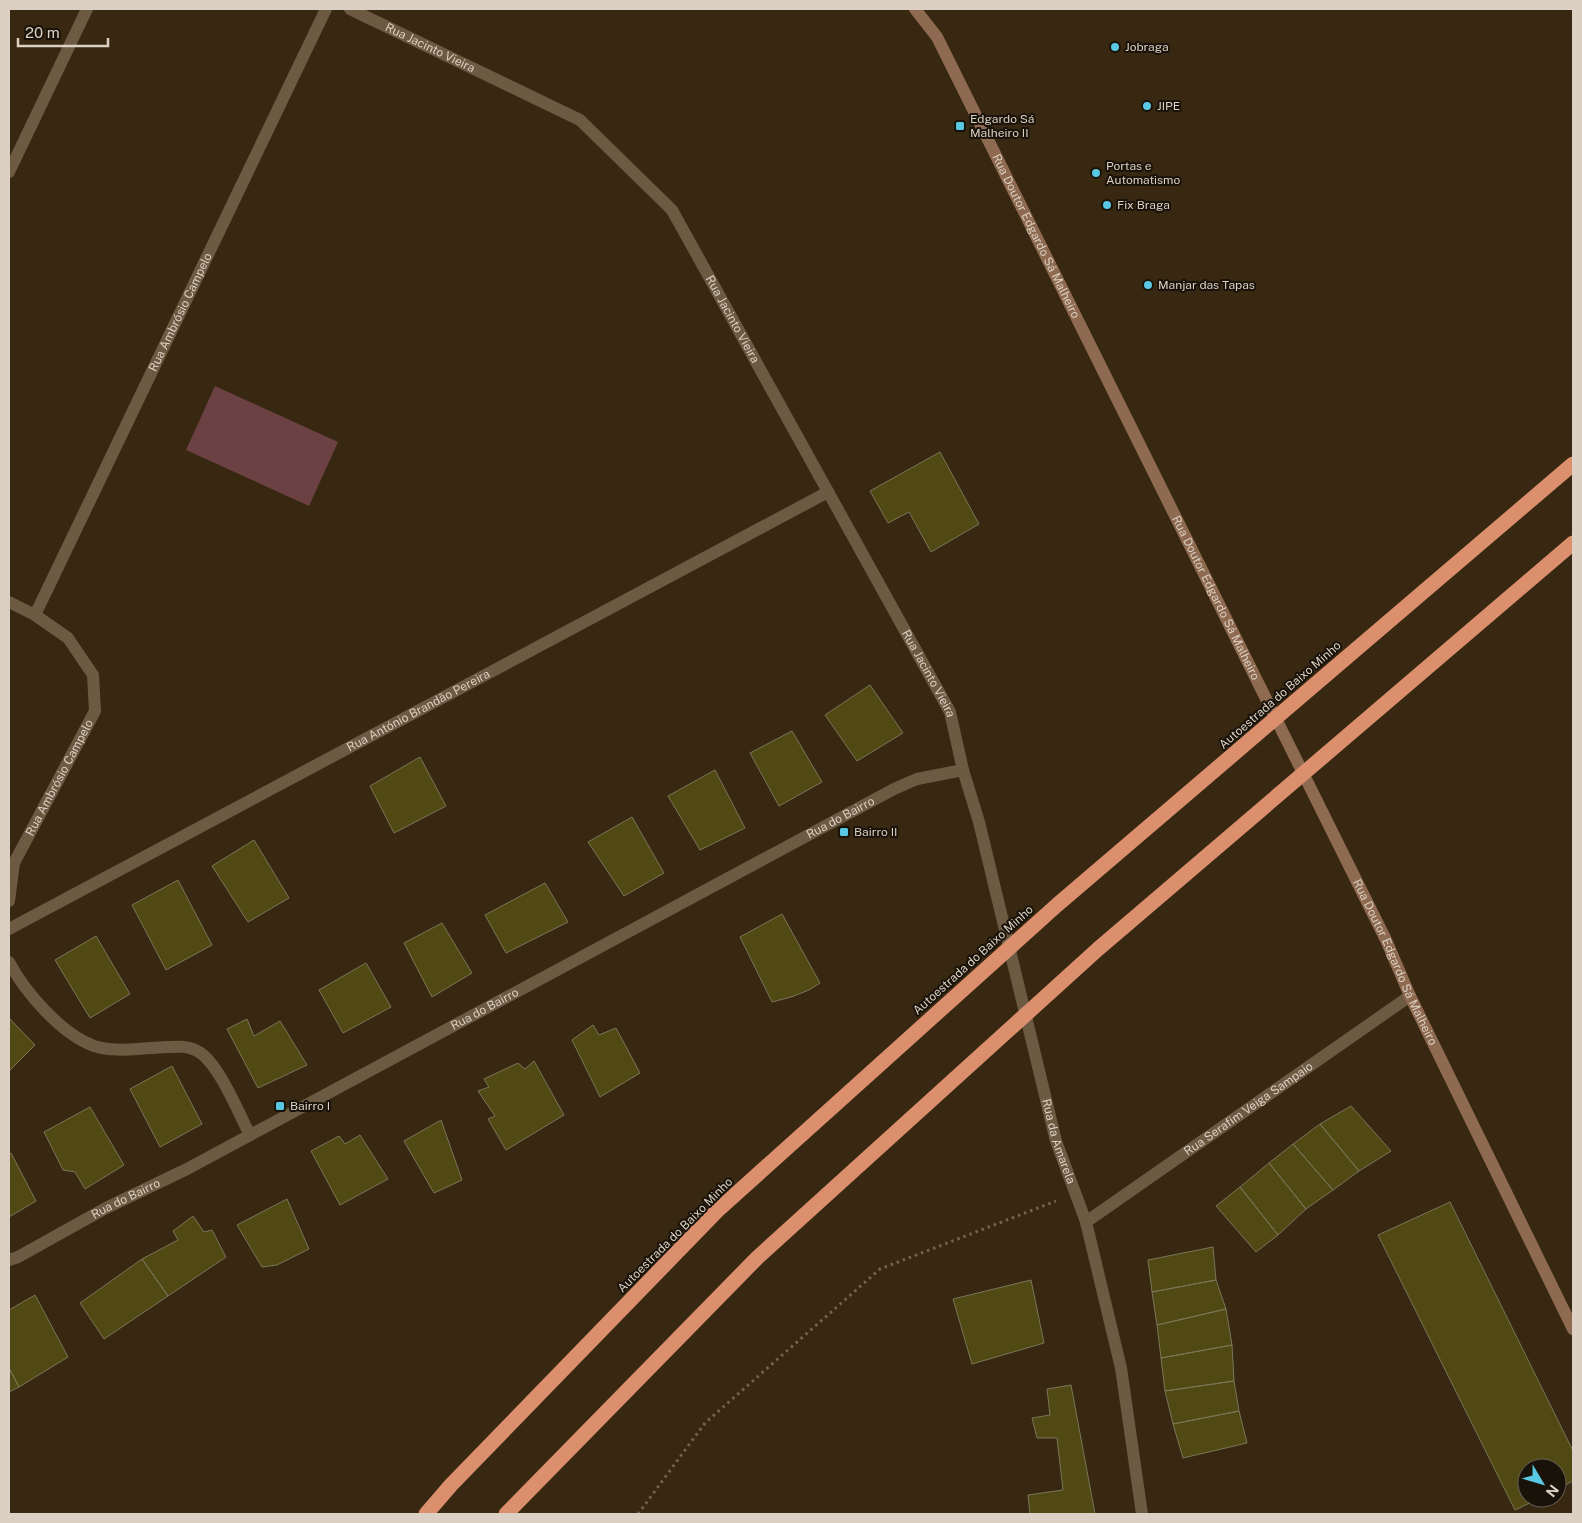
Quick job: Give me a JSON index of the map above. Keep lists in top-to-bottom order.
{
  "streets": {
    "highway": ["Autoestrada do Baixo Minho"],
    "street": [
      "Rua Jacinto Vieira",
      "Rua Doutor Edgardo Sá Malheiro",
      "Rua Ambrósio Campelo",
      "Rua António Brandão Pereira",
      "Rua do Bairro",
      "Rua Serafim Veiga Sampaio",
      "Rua da Amarela"
    ]
  },
  "crossings": [
    ["Rua Jacinto Vieira", "Rua António Brandão Pereira"],
    ["Rua Jacinto Vieira", "Rua do Bairro"],
    ["Rua Jacinto Vieira", "Rua da Amarela"],
    ["Rua Doutor Edgardo Sá Malheiro", "Rua Serafim Veiga Sampaio"],
    ["Rua do Bairro", "Rua da Amarela"],
    ["Rua Serafim Veiga Sampaio", "Rua da Amarela"]
  ],
  "places": {
    "other": [
      "Jobraga",
      "JIPE",
      "Portas e Automatismo",
      "Fix Braga",
      "Manjar das Tapas"
    ],
    "transit": ["Edgardo Sá Malheiro II", "Bairro II", "Bairro I"]
  },
  "scale_bar": "20 m",
  "north": "bottom right"
}
